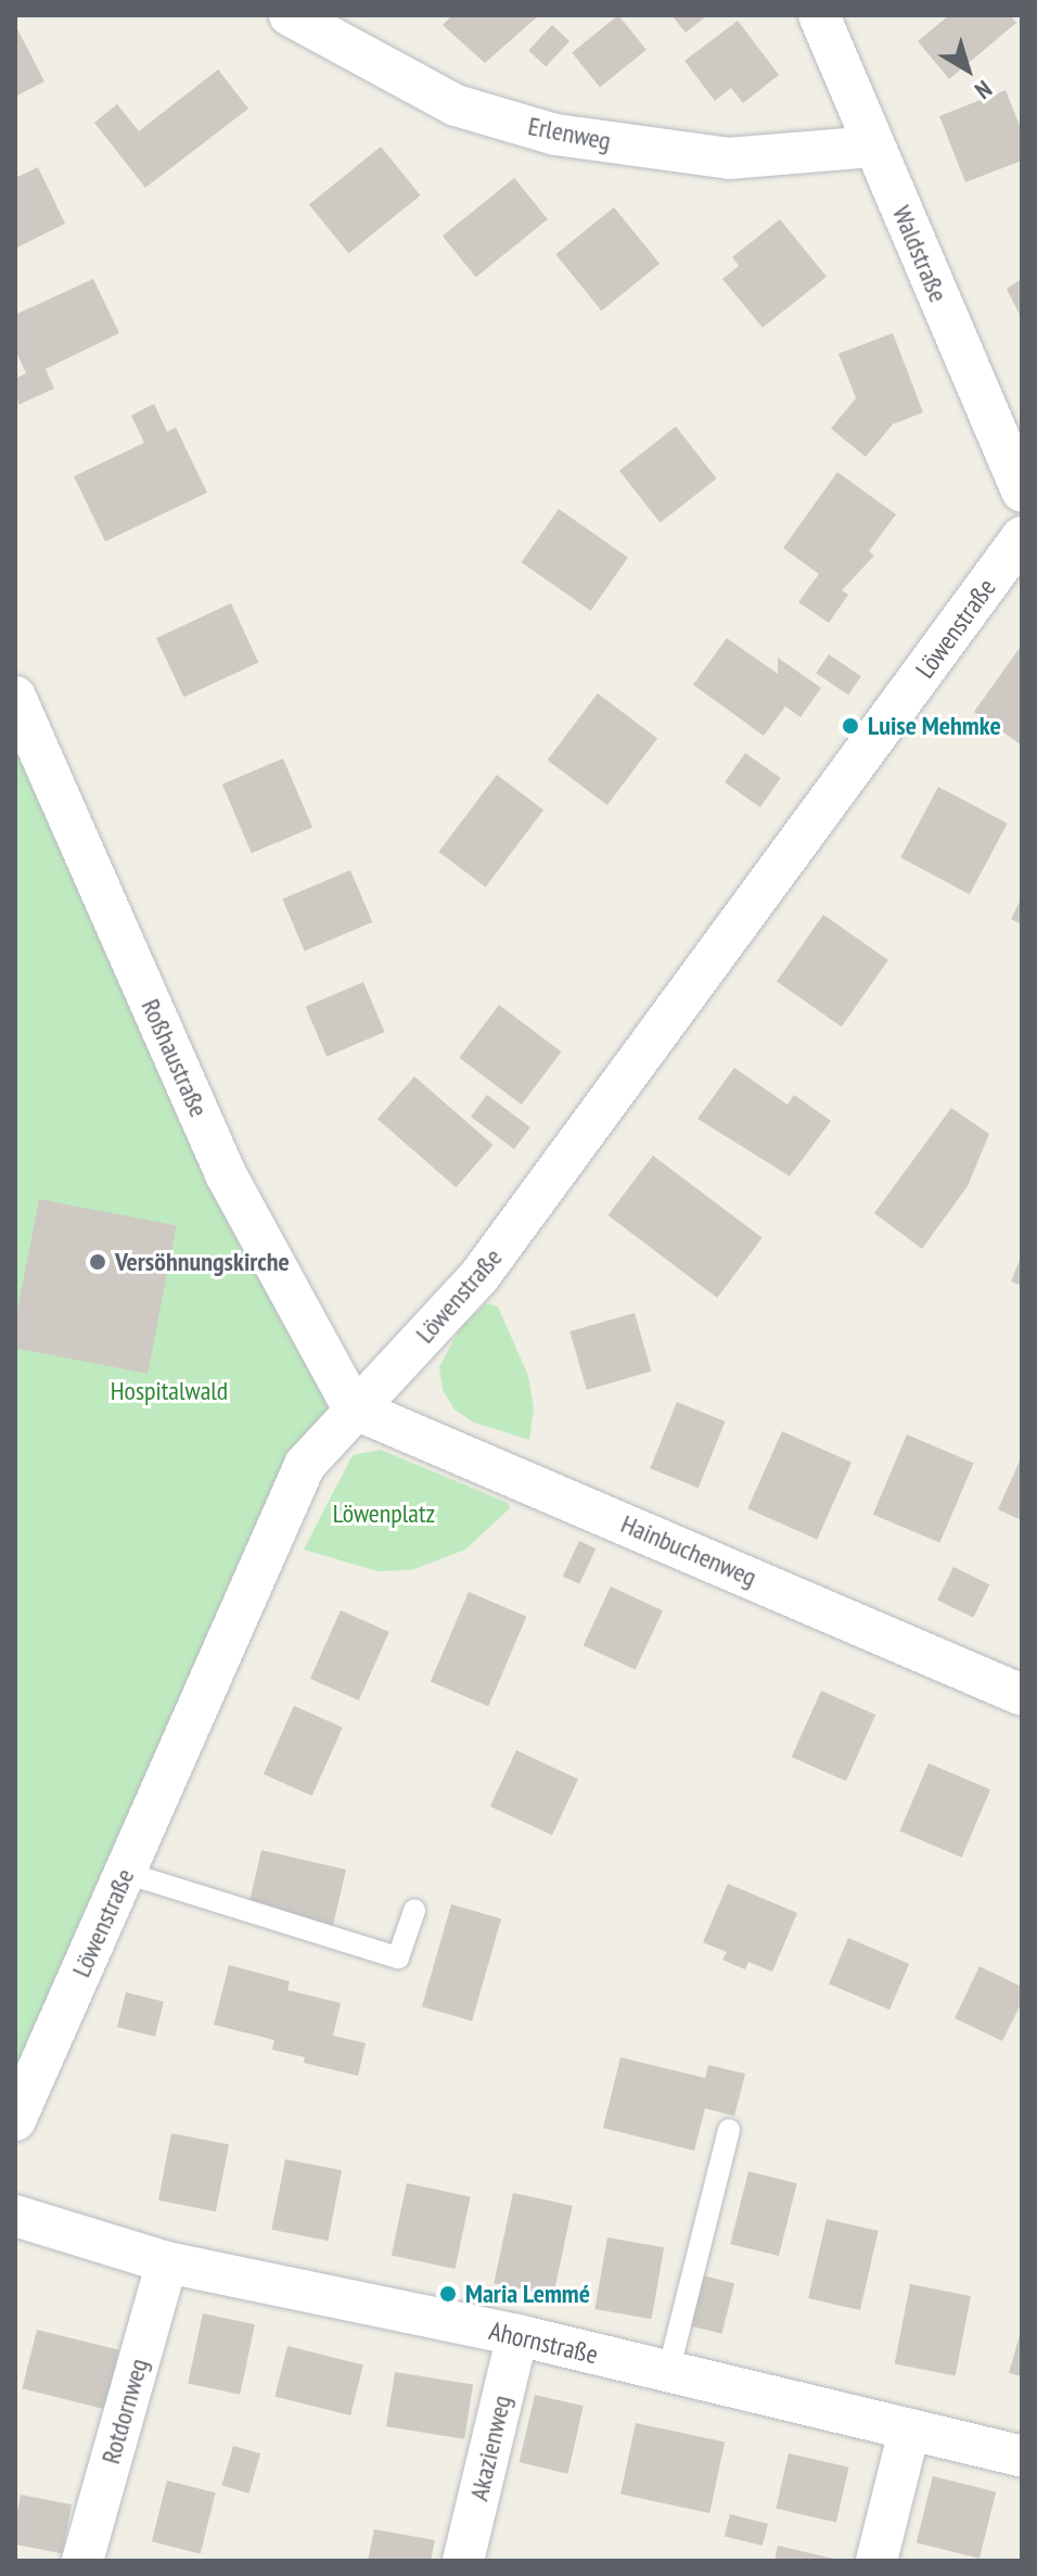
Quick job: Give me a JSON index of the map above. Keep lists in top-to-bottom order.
{
  "streets": {
    "street": [
      "Erlenweg",
      "Waldstraße",
      "Löwenstraße",
      "Roßhaustraße",
      "Hainbuchenweg",
      "Ahornstraße",
      "Rotdornweg",
      "Akazienweg"
    ]
  },
  "crossings": [
    ["Erlenweg", "Waldstraße"],
    ["Löwenstraße", "Roßhaustraße"],
    ["Löwenstraße", "Hainbuchenweg"],
    ["Roßhaustraße", "Hainbuchenweg"],
    ["Ahornstraße", "Rotdornweg"],
    ["Ahornstraße", "Akazienweg"]
  ],
  "parks": ["Hospitalwald", "Löwenplatz"],
  "places": ["Luise Mehmke", "Versöhnungskirche", "Maria Lemmé"],
  "north": "bottom right"
}
